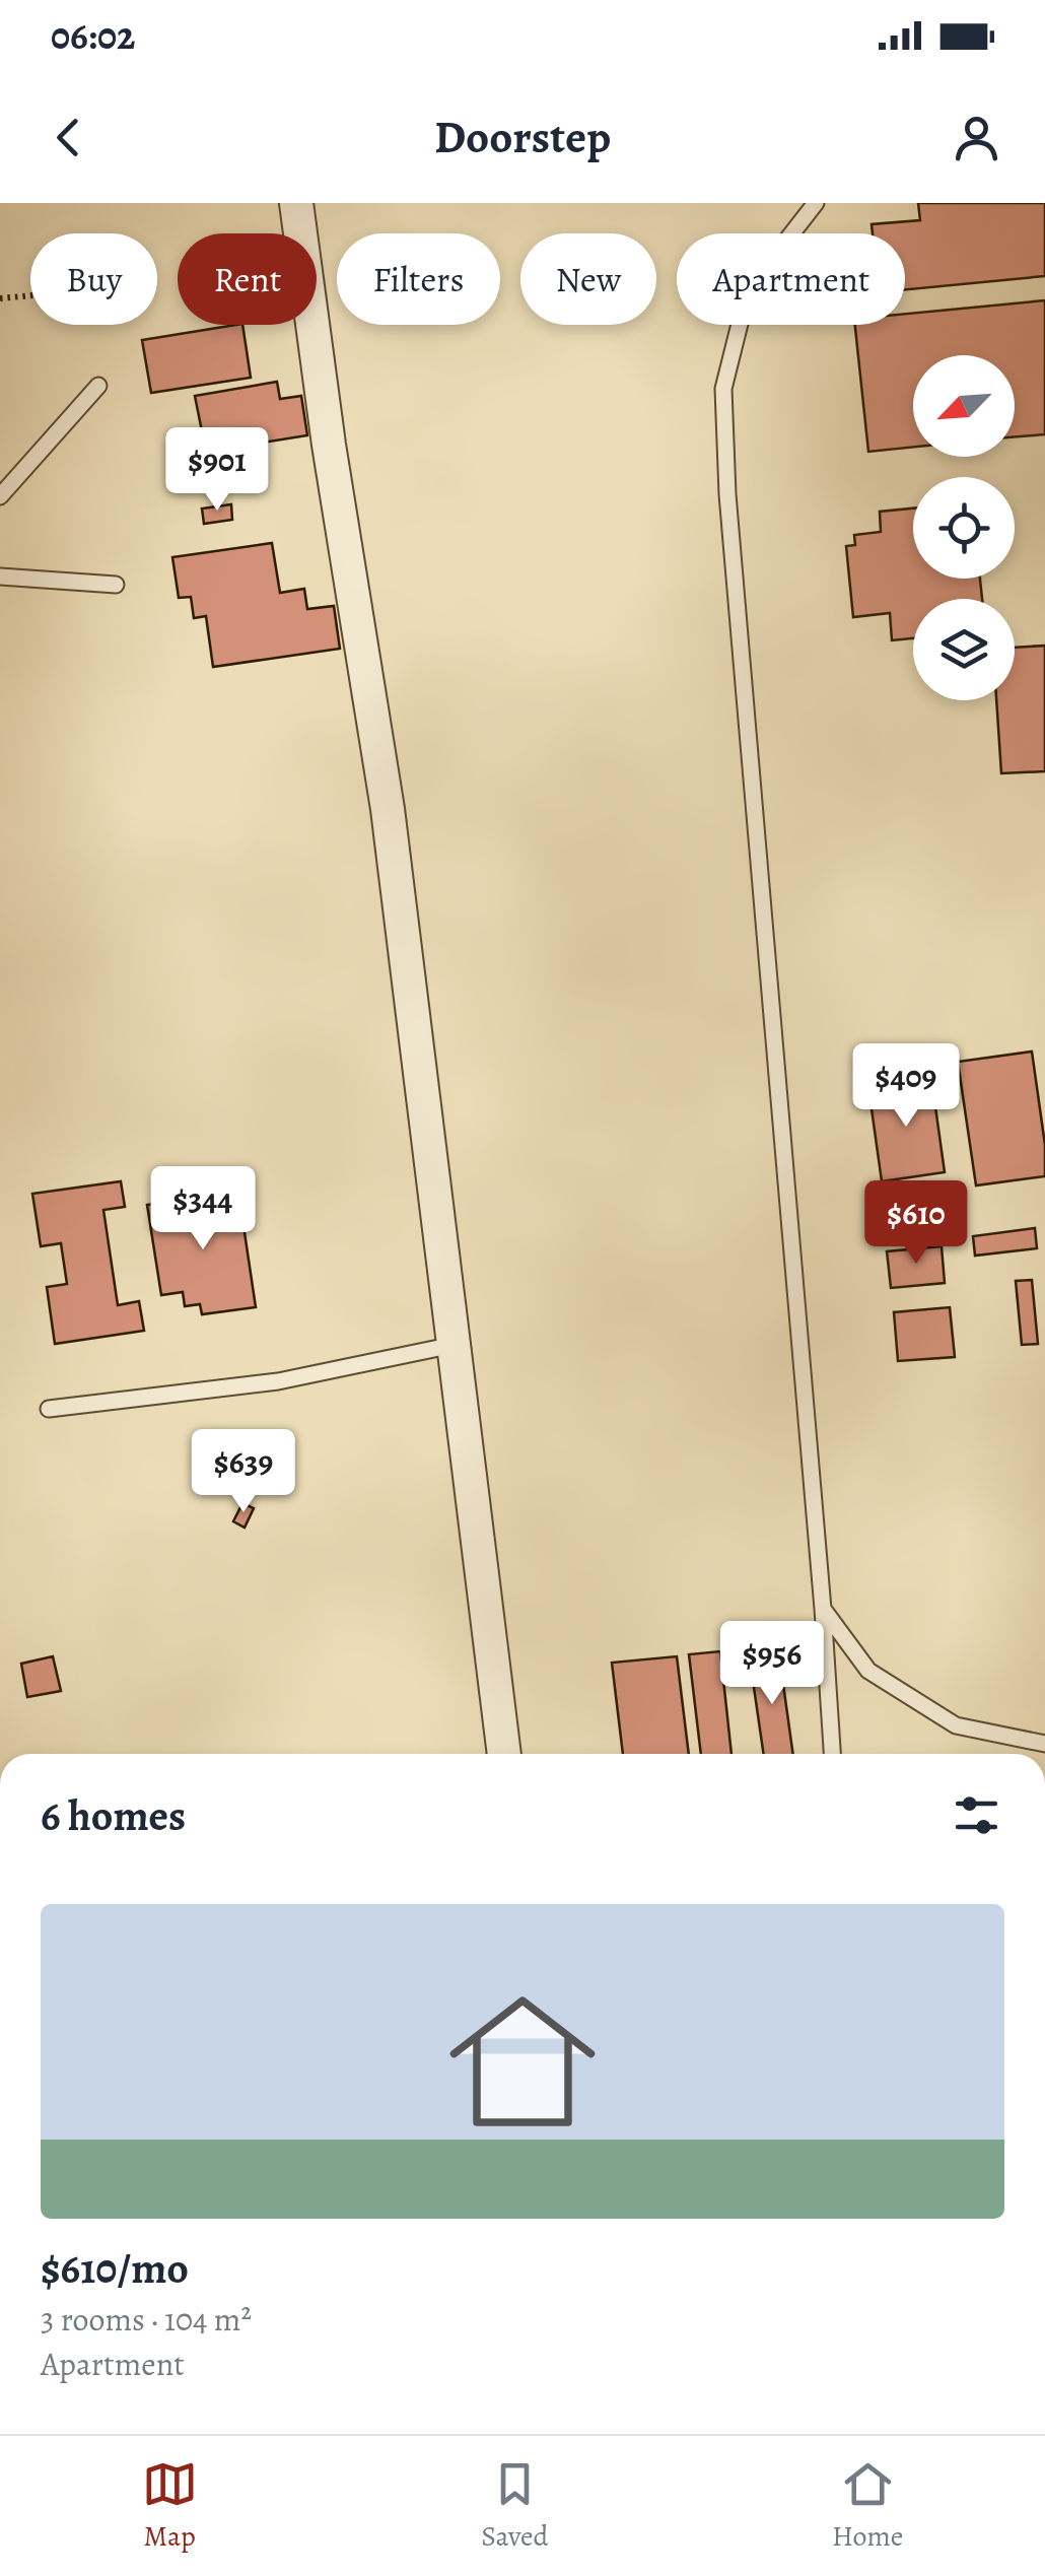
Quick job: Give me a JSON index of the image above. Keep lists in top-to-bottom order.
{
  "north": "bottom left",
  "page": {
    "status": "06:02",
    "header": "Doorstep",
    "chip": [
      "Buy",
      "Rent",
      "Filters",
      "New",
      "Apartment"
    ],
    "price": [
      "$901",
      "$409",
      "$344",
      "$610",
      "$639",
      "$956"
    ],
    "heading": "6 homes",
    "list": [
      {
        "name": "$610/mo",
        "note": "3 rooms · 104 m² · Apartment"
      }
    ],
    "tabs": ["Map", "Saved", "Home"]
  }
}
